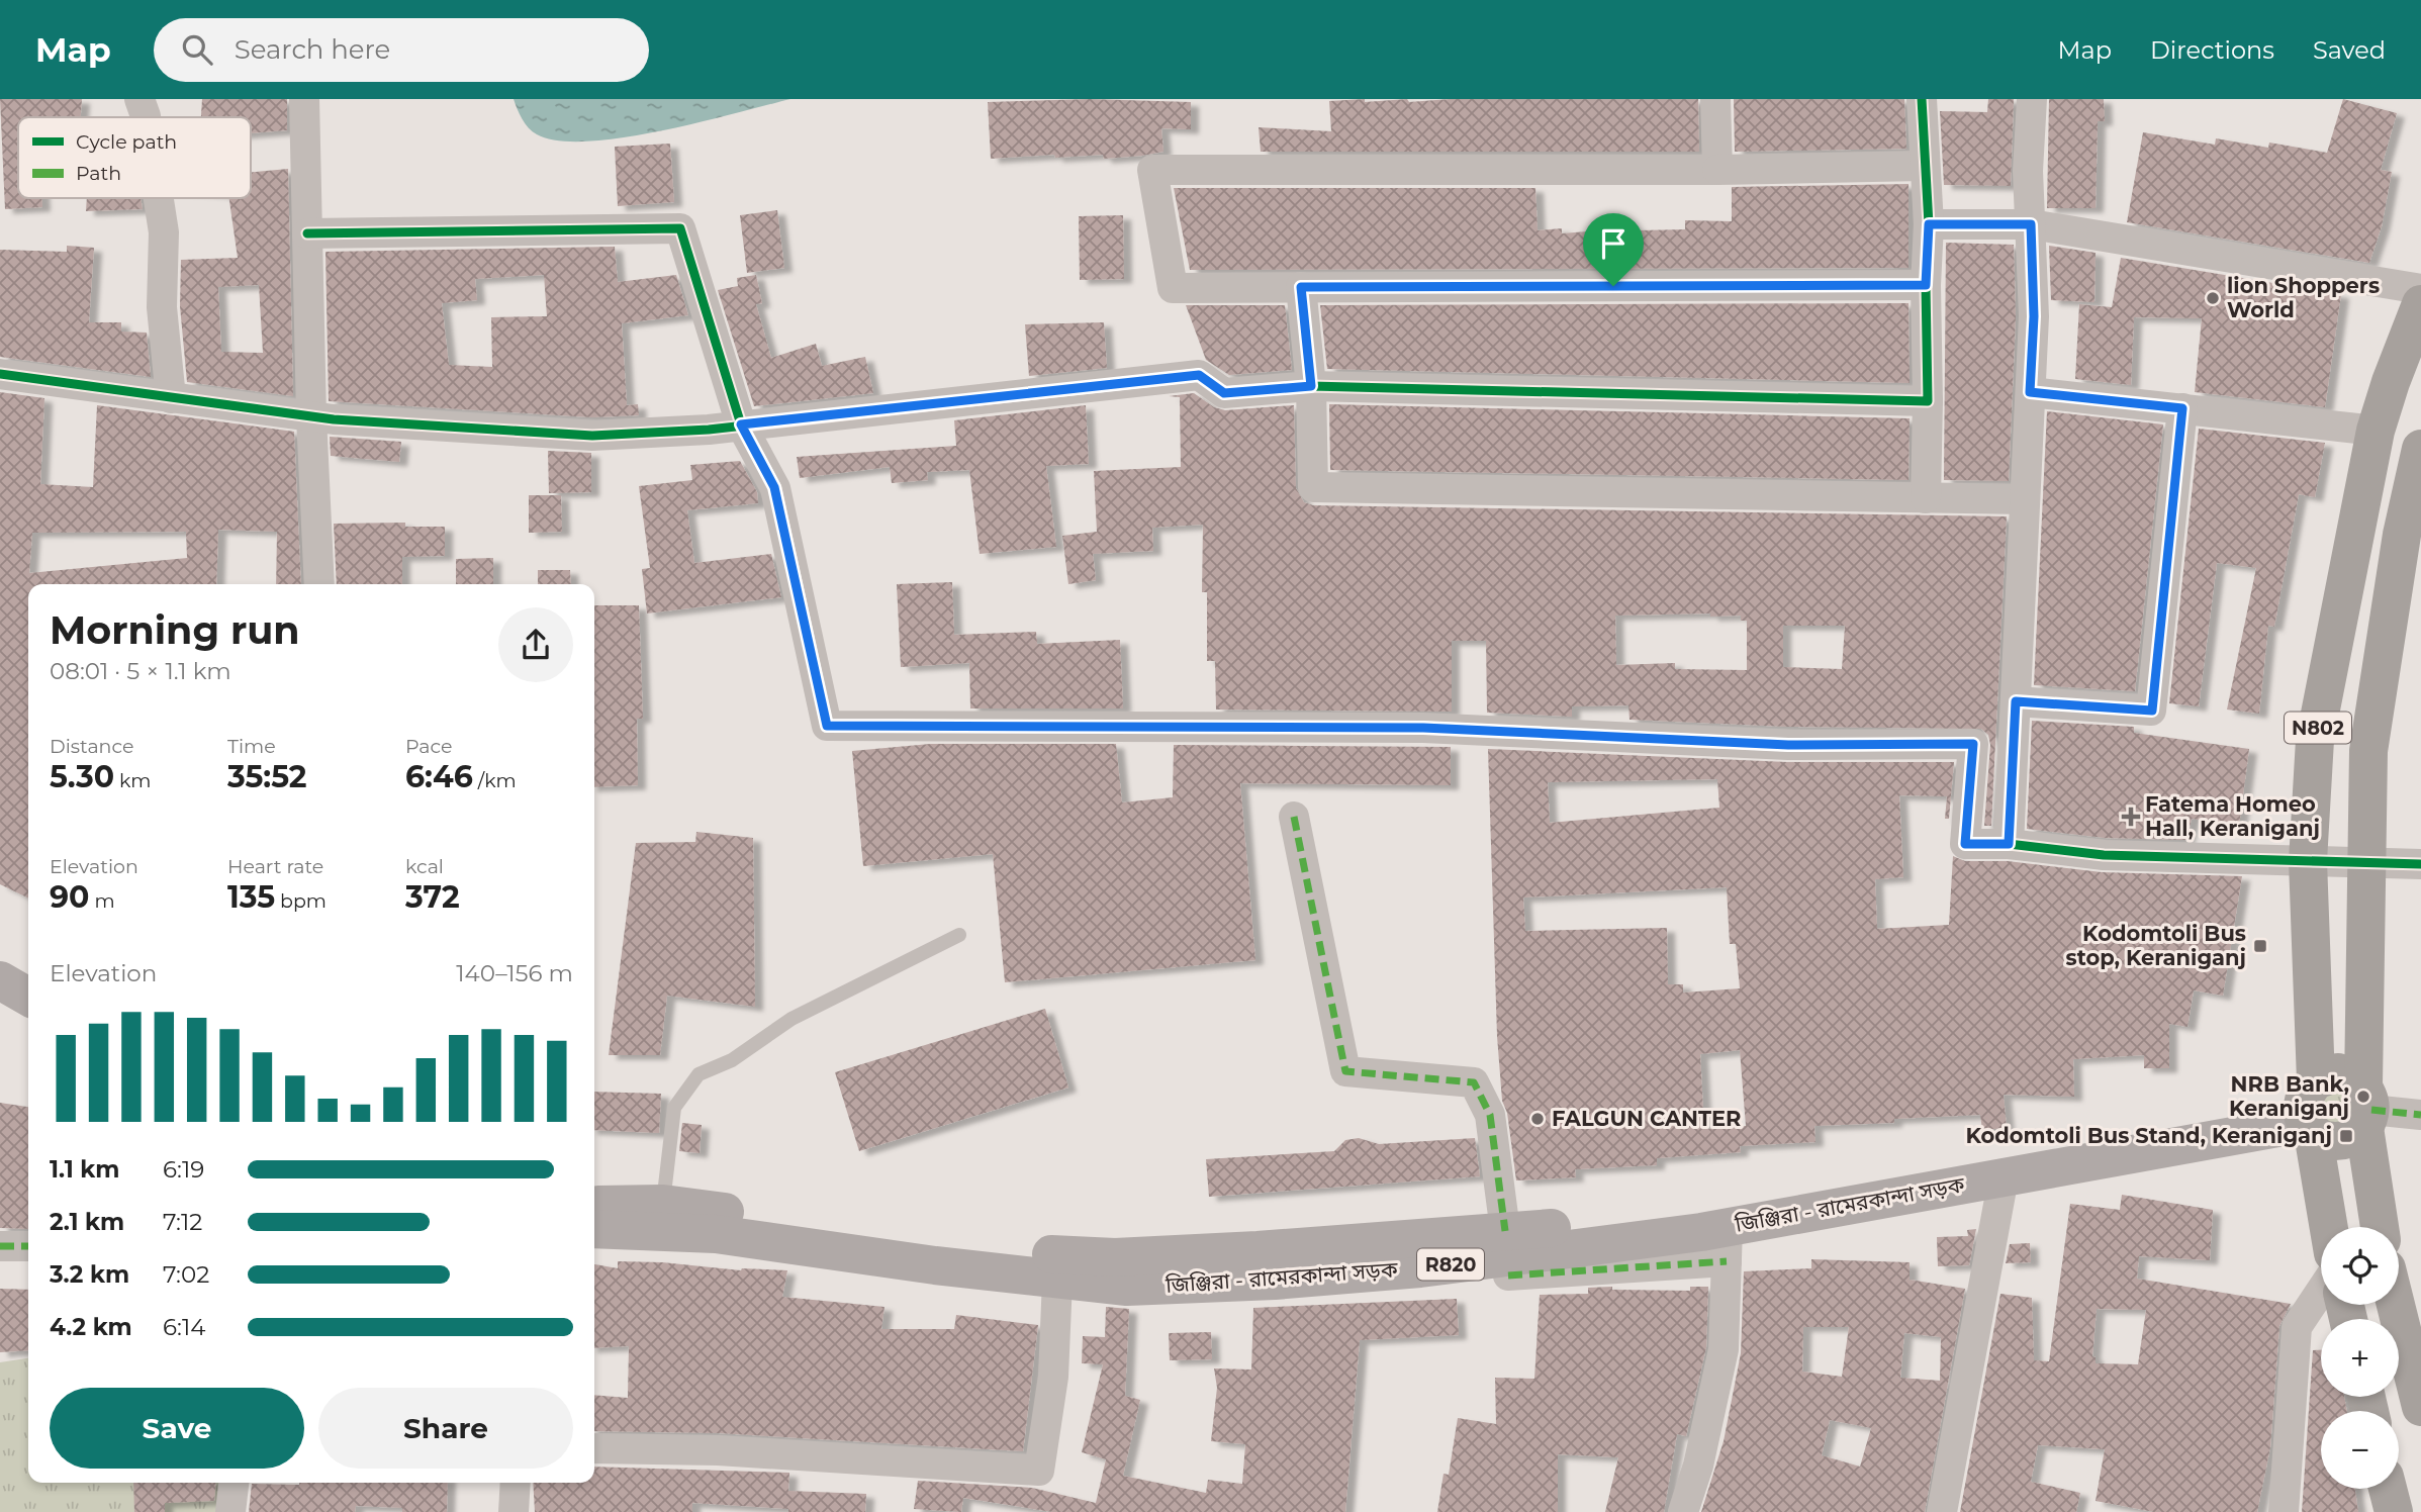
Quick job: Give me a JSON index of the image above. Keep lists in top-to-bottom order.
{
  "streets": {
    "highway": ["N802"],
    "main road": ["জিঞ্জিরা - রামেরকান্দা সড়ক", "R820"]
  },
  "crossings": [
    ["N802", "জিঞ্জিরা - রামেরকান্দা সড়ক"]
  ],
  "places": {
    "other": ["lion Shoppers World", "NRB Bank, Keraniganj", "FALGUN CANTER"],
    "health": ["Fatema Homeo Hall, Keraniganj"],
    "transit": ["Kodomtoli Bus stop, Keraniganj", "Kodomtoli Bus Stand, Keraniganj"]
  },
  "legend": ["Cycle path", "Path"],
  "page": {
    "header": "Map",
    "search": "Search here",
    "nav": ["Map", "Directions", "Saved"],
    "heading": ["Morning run", "08:01 · 5 × 1.1 km"],
    "stats": [
      ["Distance", "5.30 km"],
      ["Time", "35:52"],
      ["Pace", "6:46 /km"],
      ["Elevation", "90 m"],
      ["Heart rate", "135 bpm"],
      ["kcal", "372"]
    ],
    "chart": ["Elevation", "140–156 m"],
    "list": [
      {
        "name": "1.1 km",
        "note": "6:19"
      },
      {
        "name": "2.1 km",
        "note": "7:12"
      },
      {
        "name": "3.2 km",
        "note": "7:02"
      },
      {
        "name": "4.2 km",
        "note": "6:14"
      }
    ],
    "map_buttons": ["+", "−"],
    "buttons": ["Save", "Share"]
  }
}
